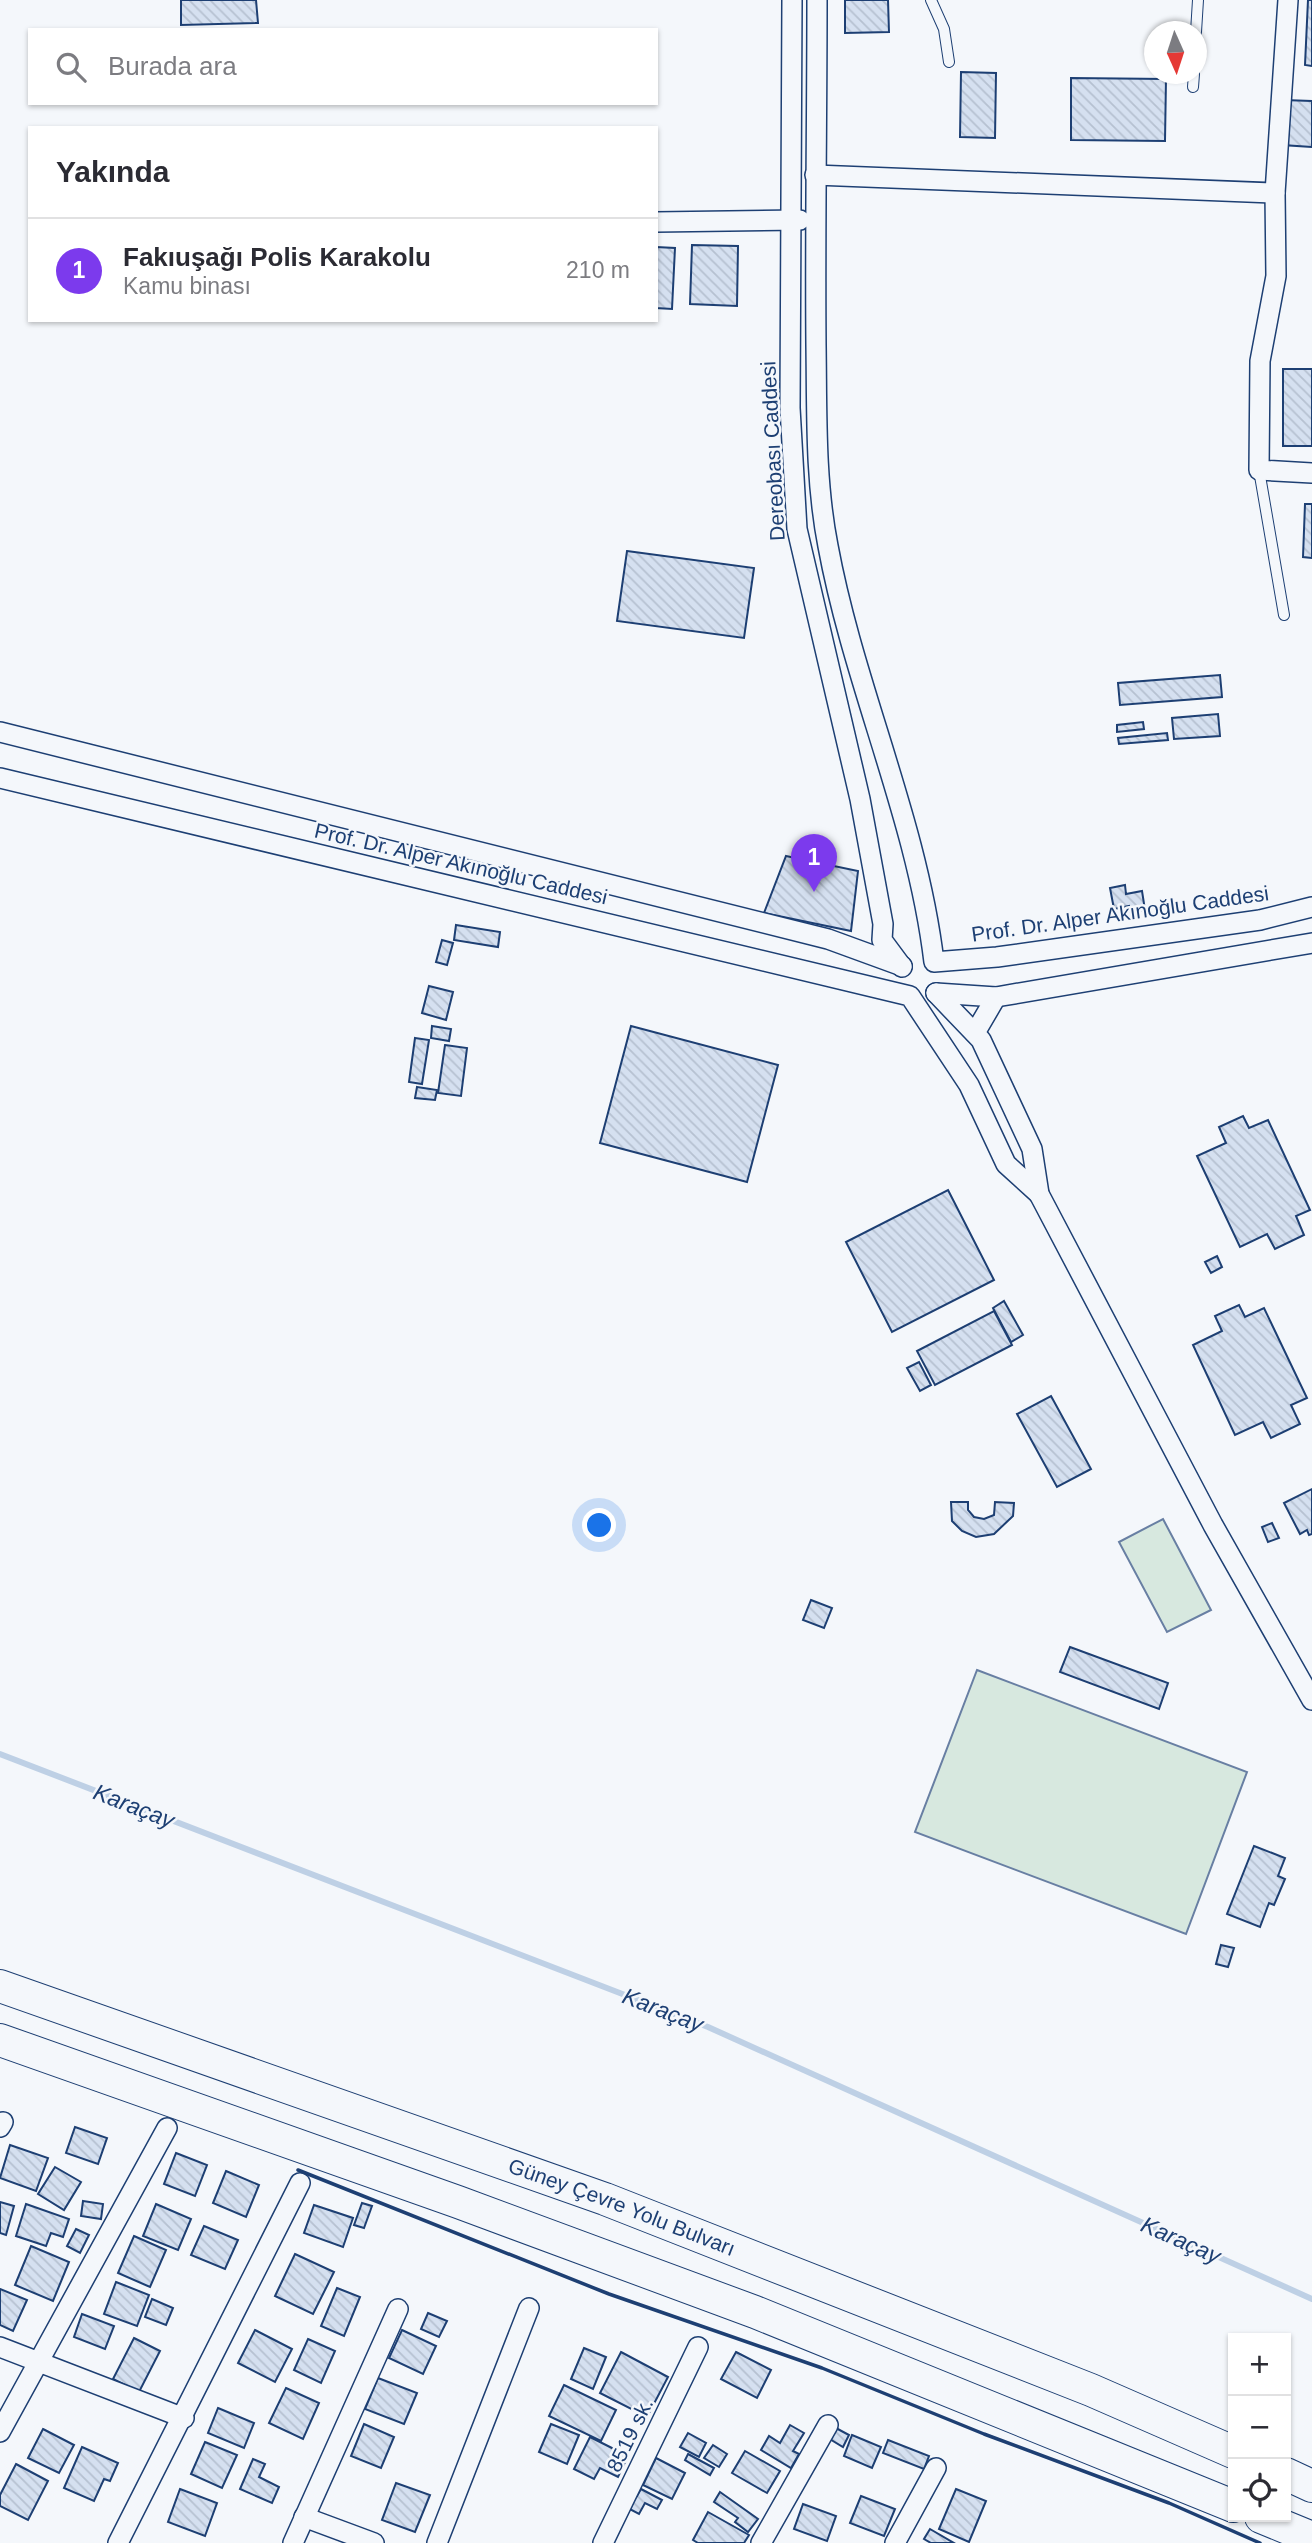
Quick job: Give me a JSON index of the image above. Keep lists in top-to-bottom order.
{
  "streets": {
    "highway": ["Güney Çevre Yolu Bulvarı"],
    "street": ["Dereobası Caddesi", "Prof. Dr. Alper Akınoğlu Caddesi", "8519 sk."]
  },
  "water": ["Karaçay"],
  "north": "bottom",
  "page": {
    "search": "Burada ara",
    "heading": "Yakında",
    "list": [
      {
        "mark": "1",
        "name": "Fakıuşağı Polis Karakolu",
        "note": "Kamu binası",
        "value": "210 m"
      }
    ],
    "pins": "1",
    "map_buttons": ["+", "−"]
  }
}
